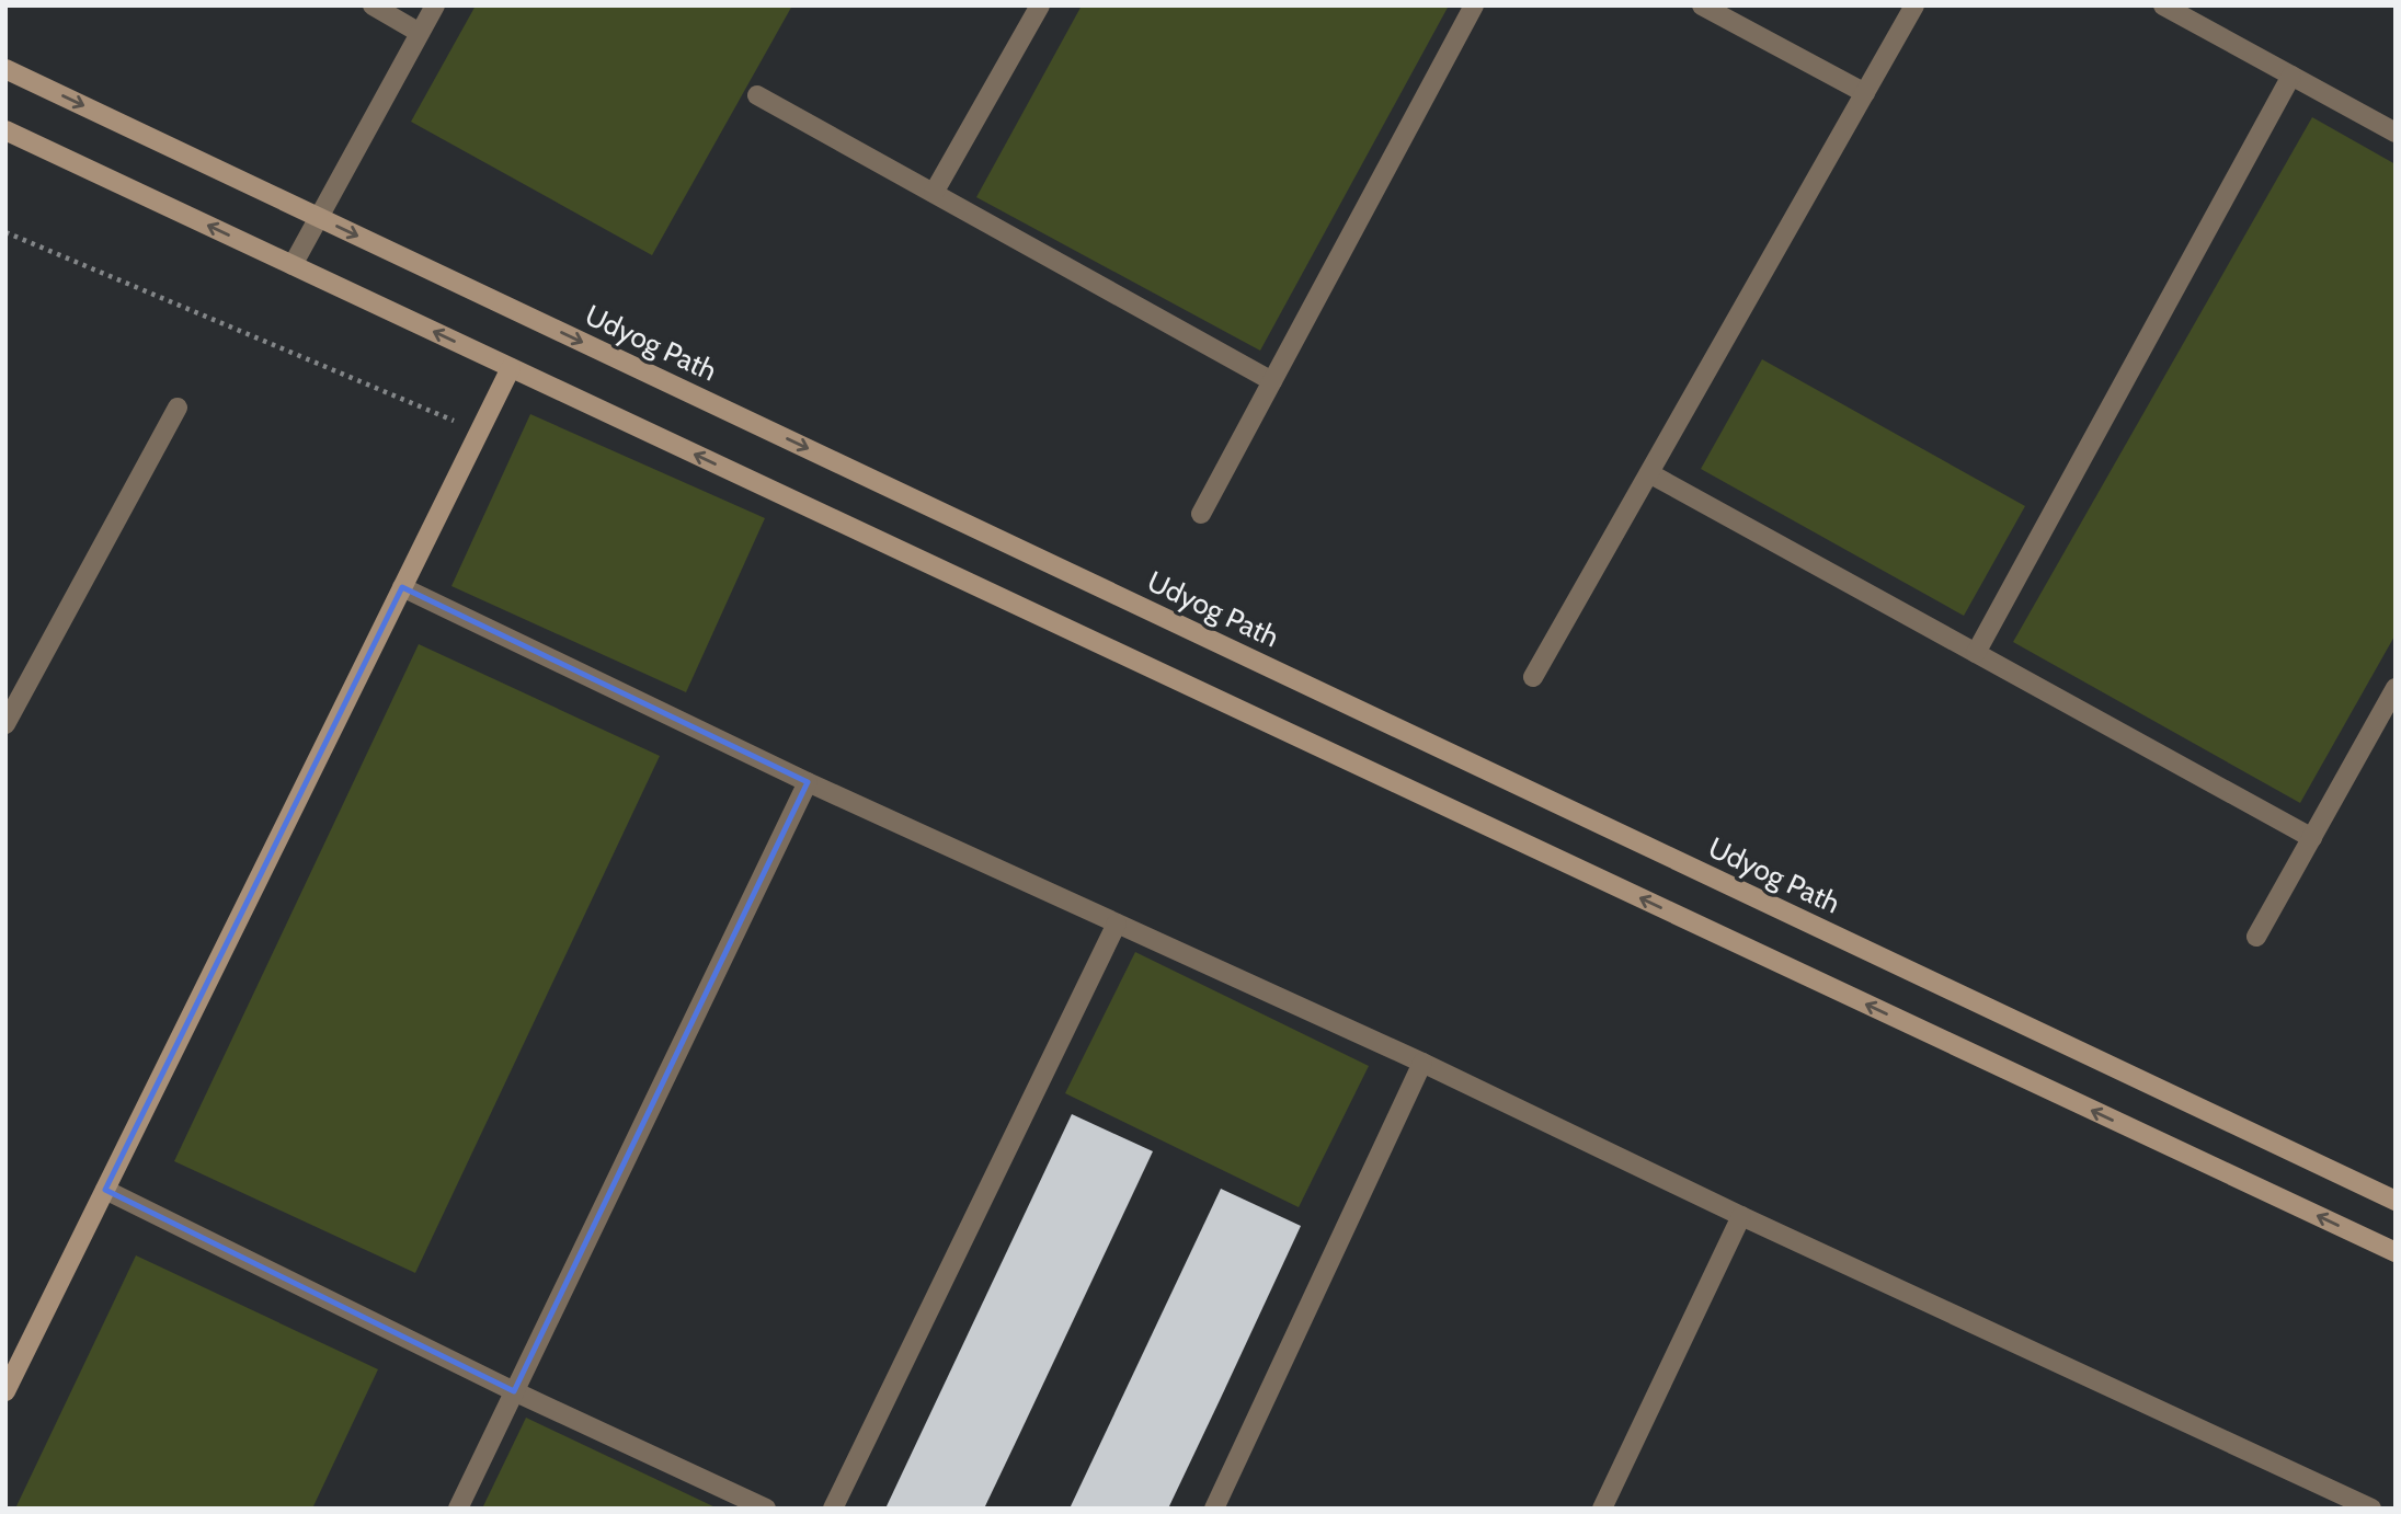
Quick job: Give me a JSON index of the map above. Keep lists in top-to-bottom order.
{
  "streets": {
    "main road": ["Udyog Path"]
  }
}
